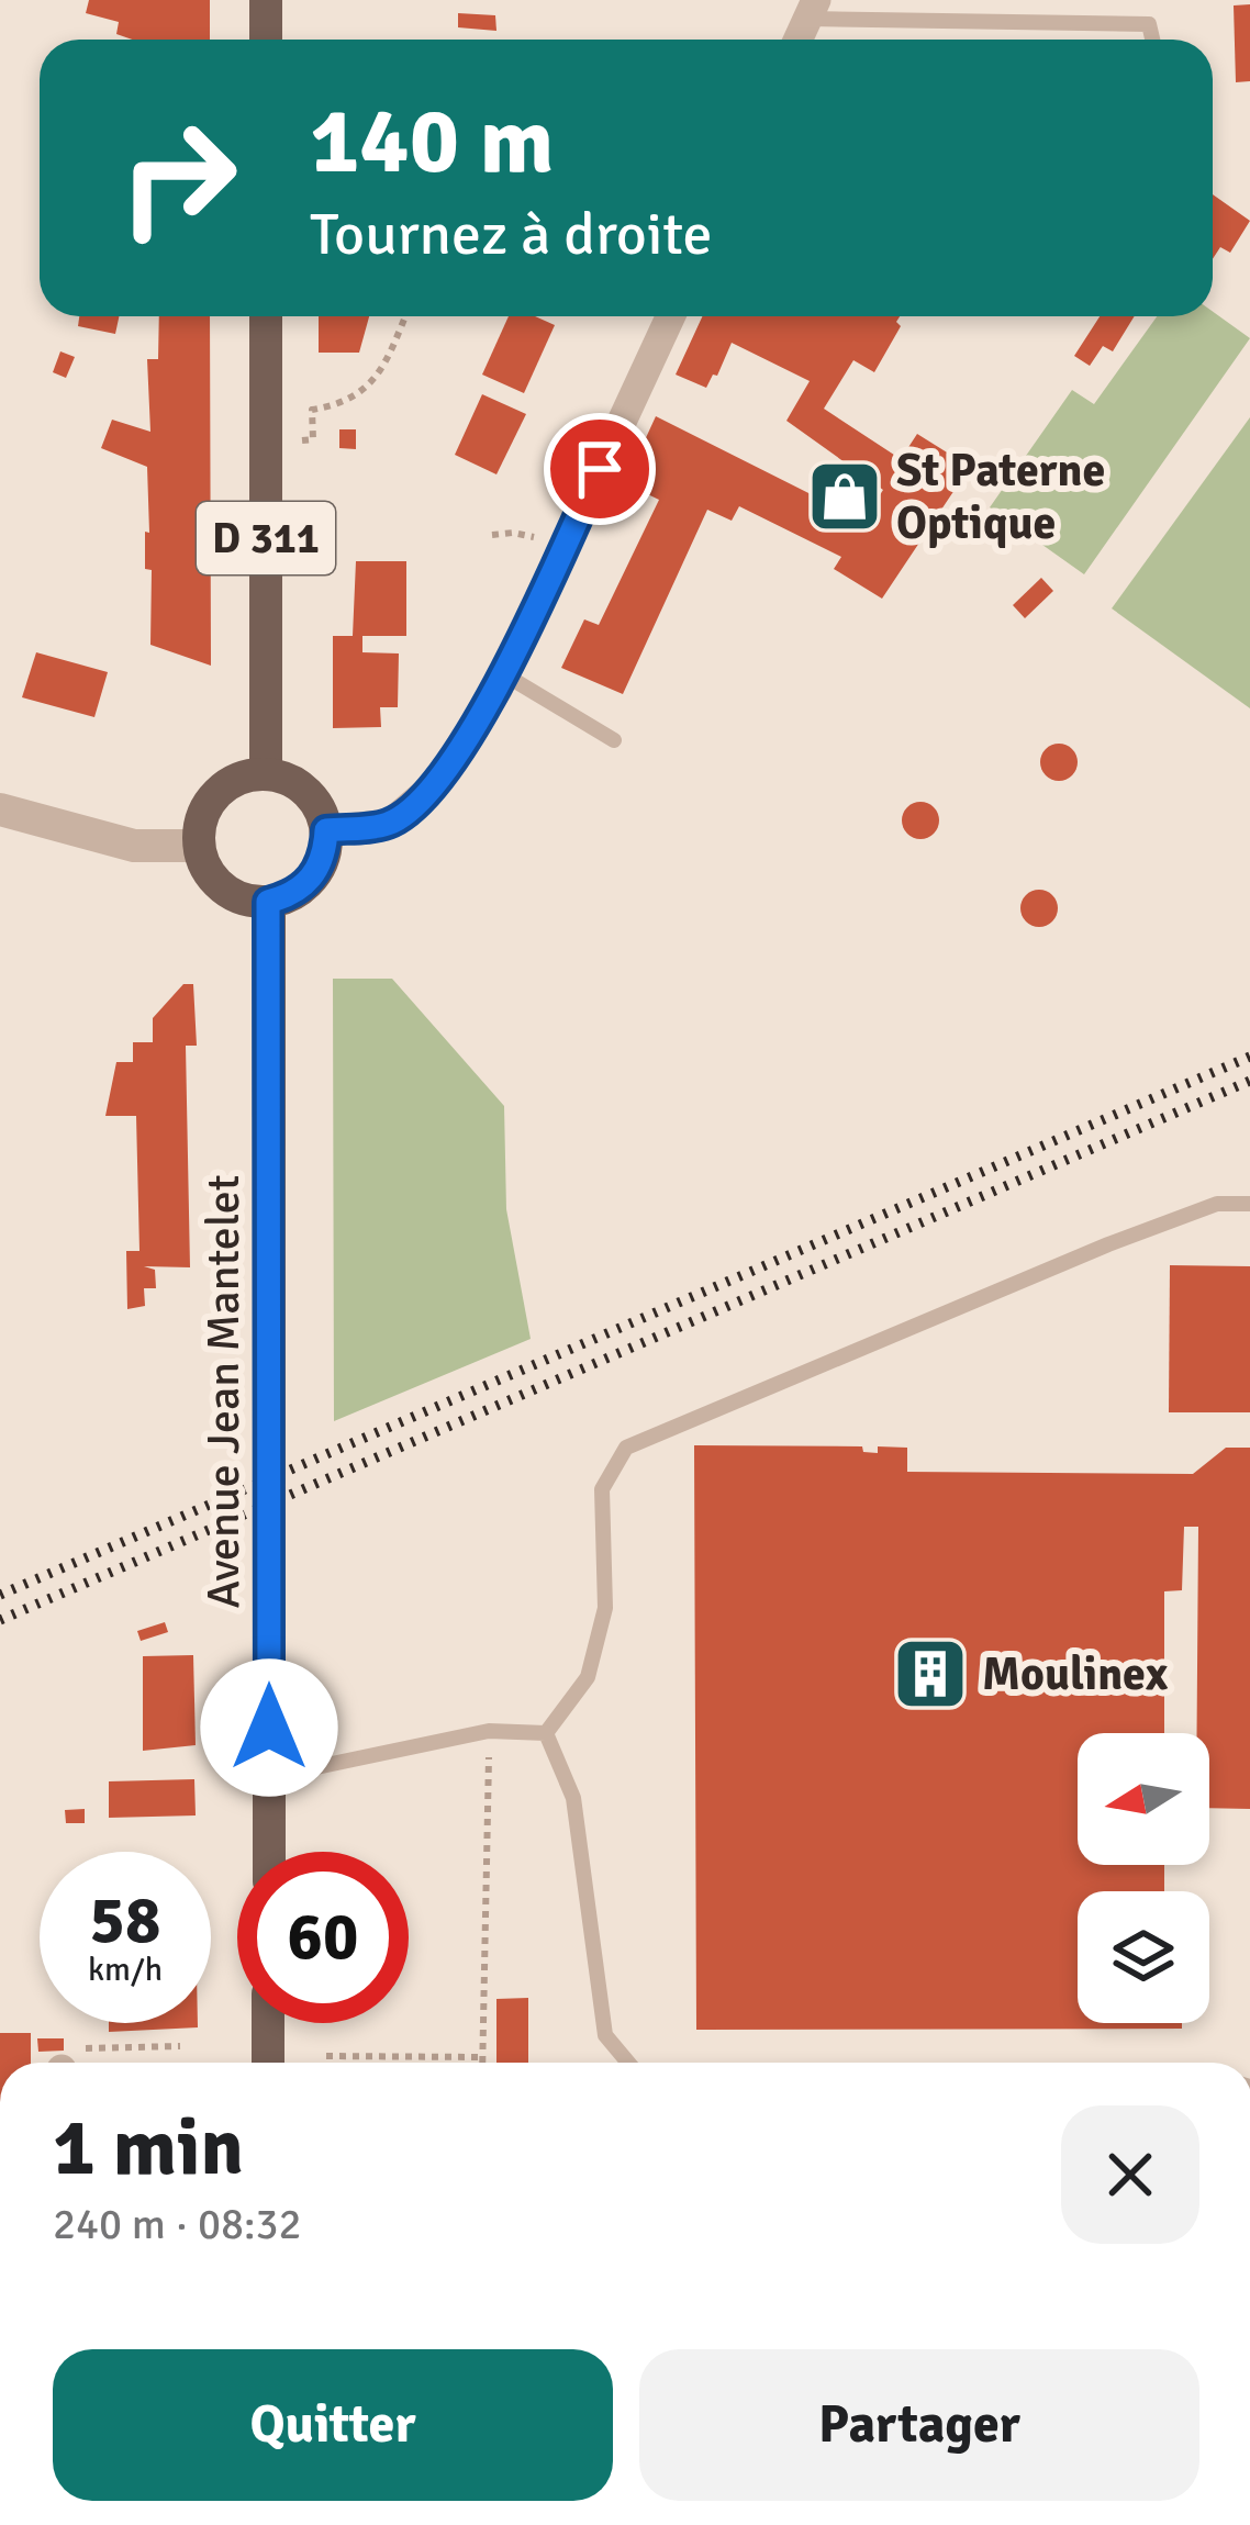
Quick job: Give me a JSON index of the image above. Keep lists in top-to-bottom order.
{
  "streets": {
    "main road": ["D 311", "Avenue Jean Mantelet"]
  },
  "crossings": [
    ["D 311", "Avenue Jean Mantelet"]
  ],
  "places": {
    "shop": ["St Paterne Optique"],
    "building": ["Moulinex"]
  },
  "north": "left",
  "page": {
    "turn": ["140 m", "Tournez à droite"],
    "speed": "58 km/h",
    "limit": "60",
    "heading": ["1 min", "240 m · 08:32"],
    "buttons": ["Quitter", "Partager"]
  }
}
